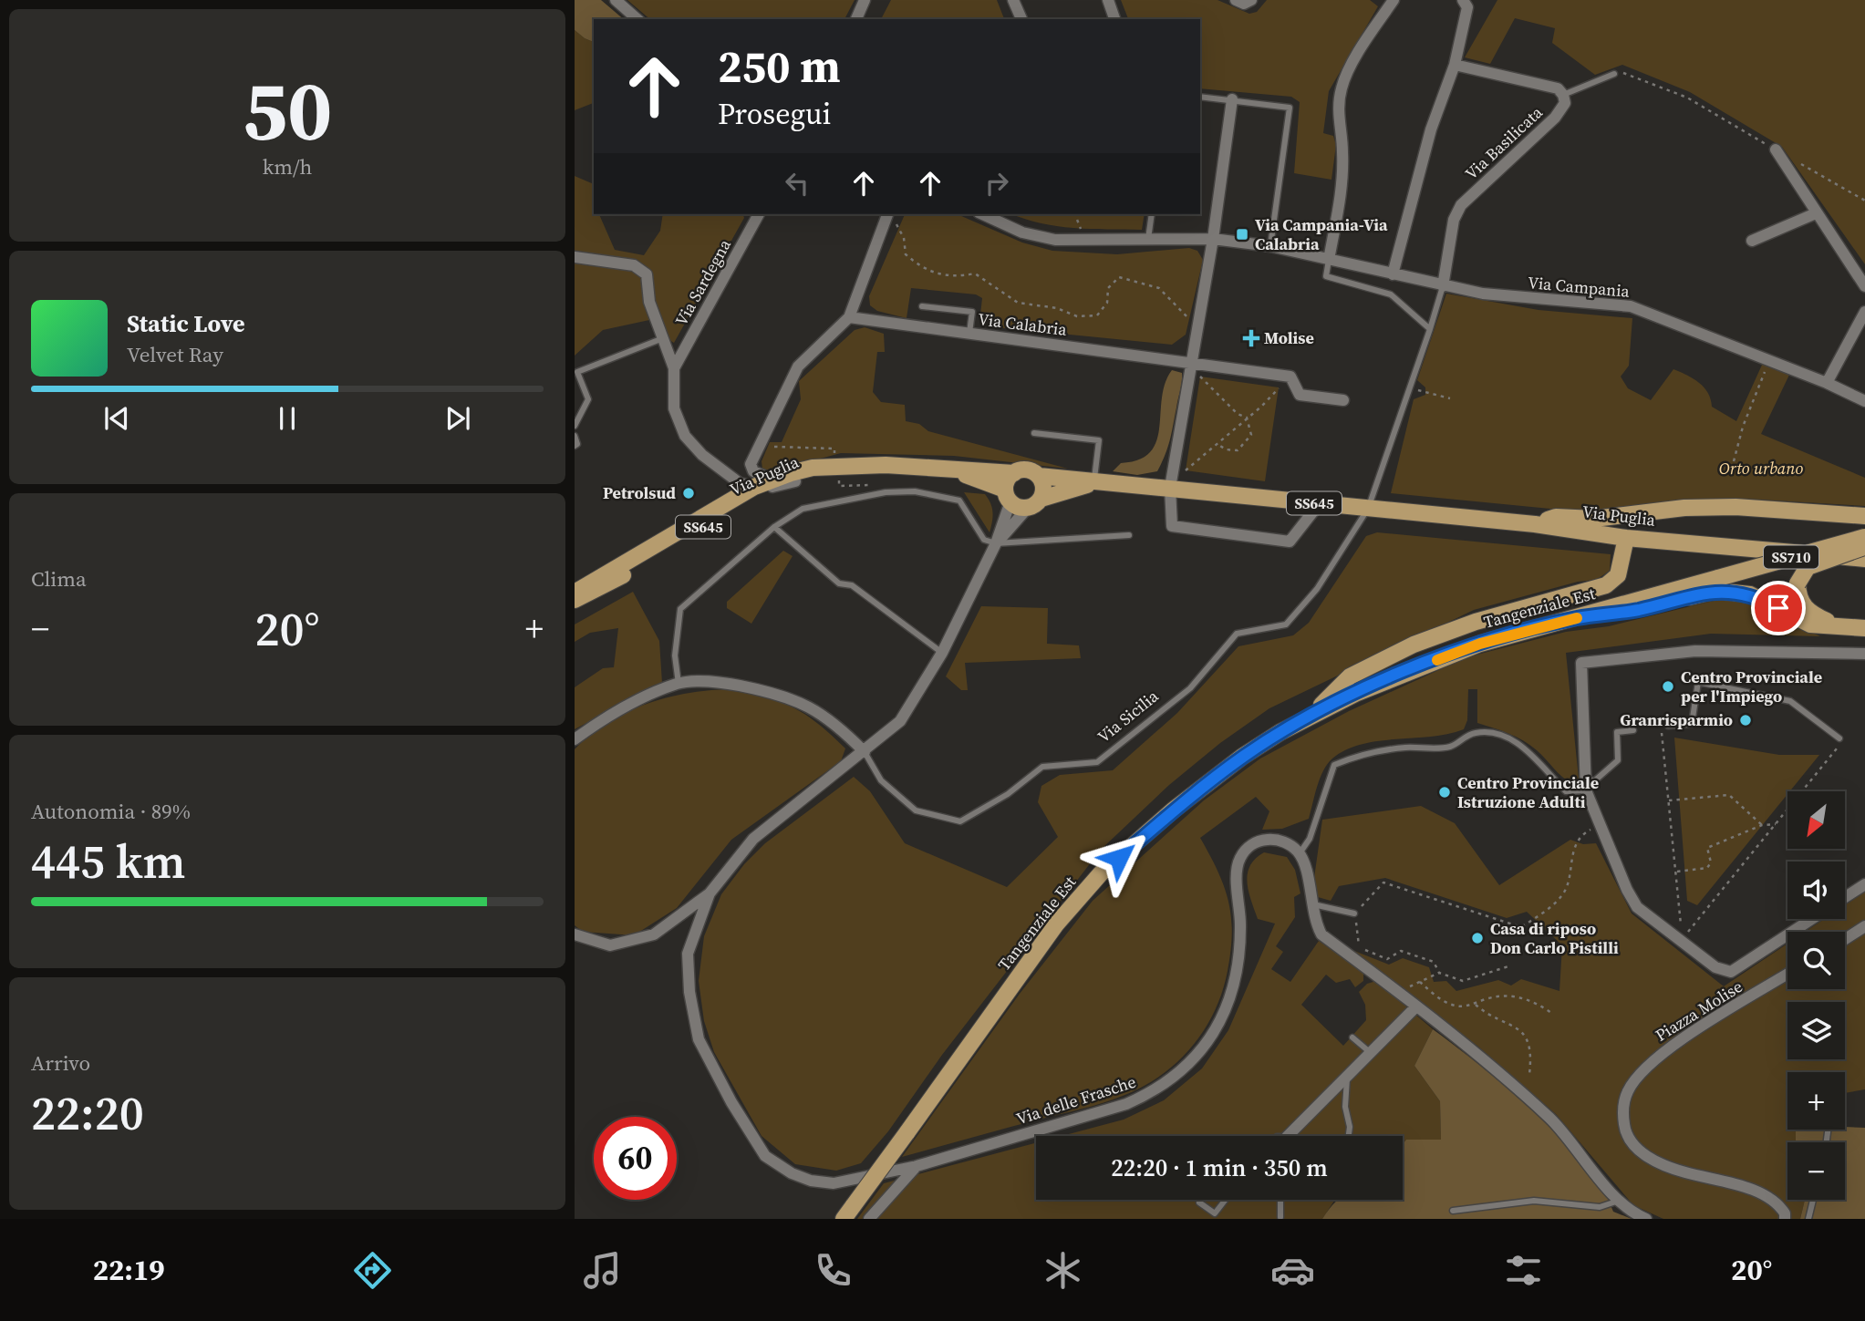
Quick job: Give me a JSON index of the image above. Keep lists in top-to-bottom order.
{
  "streets": {
    "main road": [
      "Via Puglia",
      "SS645",
      "SS710",
      "Tangenziale Est"
    ],
    "street": [
      "Via Basilicata",
      "Via Sardegna",
      "Via Campania",
      "Via Calabria",
      "Via Sicilia",
      "Piazza Molise",
      "Via delle Frasche"
    ]
  },
  "crossings": [
    ["Via Basilicata", "Via Campania"],
    ["Via Sardegna", "Via Puglia"],
    ["Via Puglia", "SS645"],
    ["Via Puglia", "Via Sicilia"]
  ],
  "parks": ["Orto urbano"],
  "places": {
    "transit": ["Via Campania-Via Calabria"],
    "health": ["Molise"],
    "other": [
      "Petrolsud",
      "Centro Provinciale per l'Impiego",
      "Granrisparmio",
      "Centro Provinciale Istruzione Adulti",
      "Casa di riposo Don Carlo Pistilli"
    ]
  },
  "north": "bottom left",
  "page": {
    "tile": [
      ["50", "km/h"],
      "Clima",
      ["Autonomia · 89%", "445 km"],
      ["Arrivo", "22:20"]
    ],
    "turn": ["250 m", "Prosegui"],
    "song": ["Static Love", "Velvet Ray"],
    "heat": ["−", "20°", "+"],
    "map_buttons": ["+", "−"],
    "limit": "60",
    "trip": "22:20 · 1 min · 350 m",
    "tabs": ["22:19", "20°"]
  }
}
